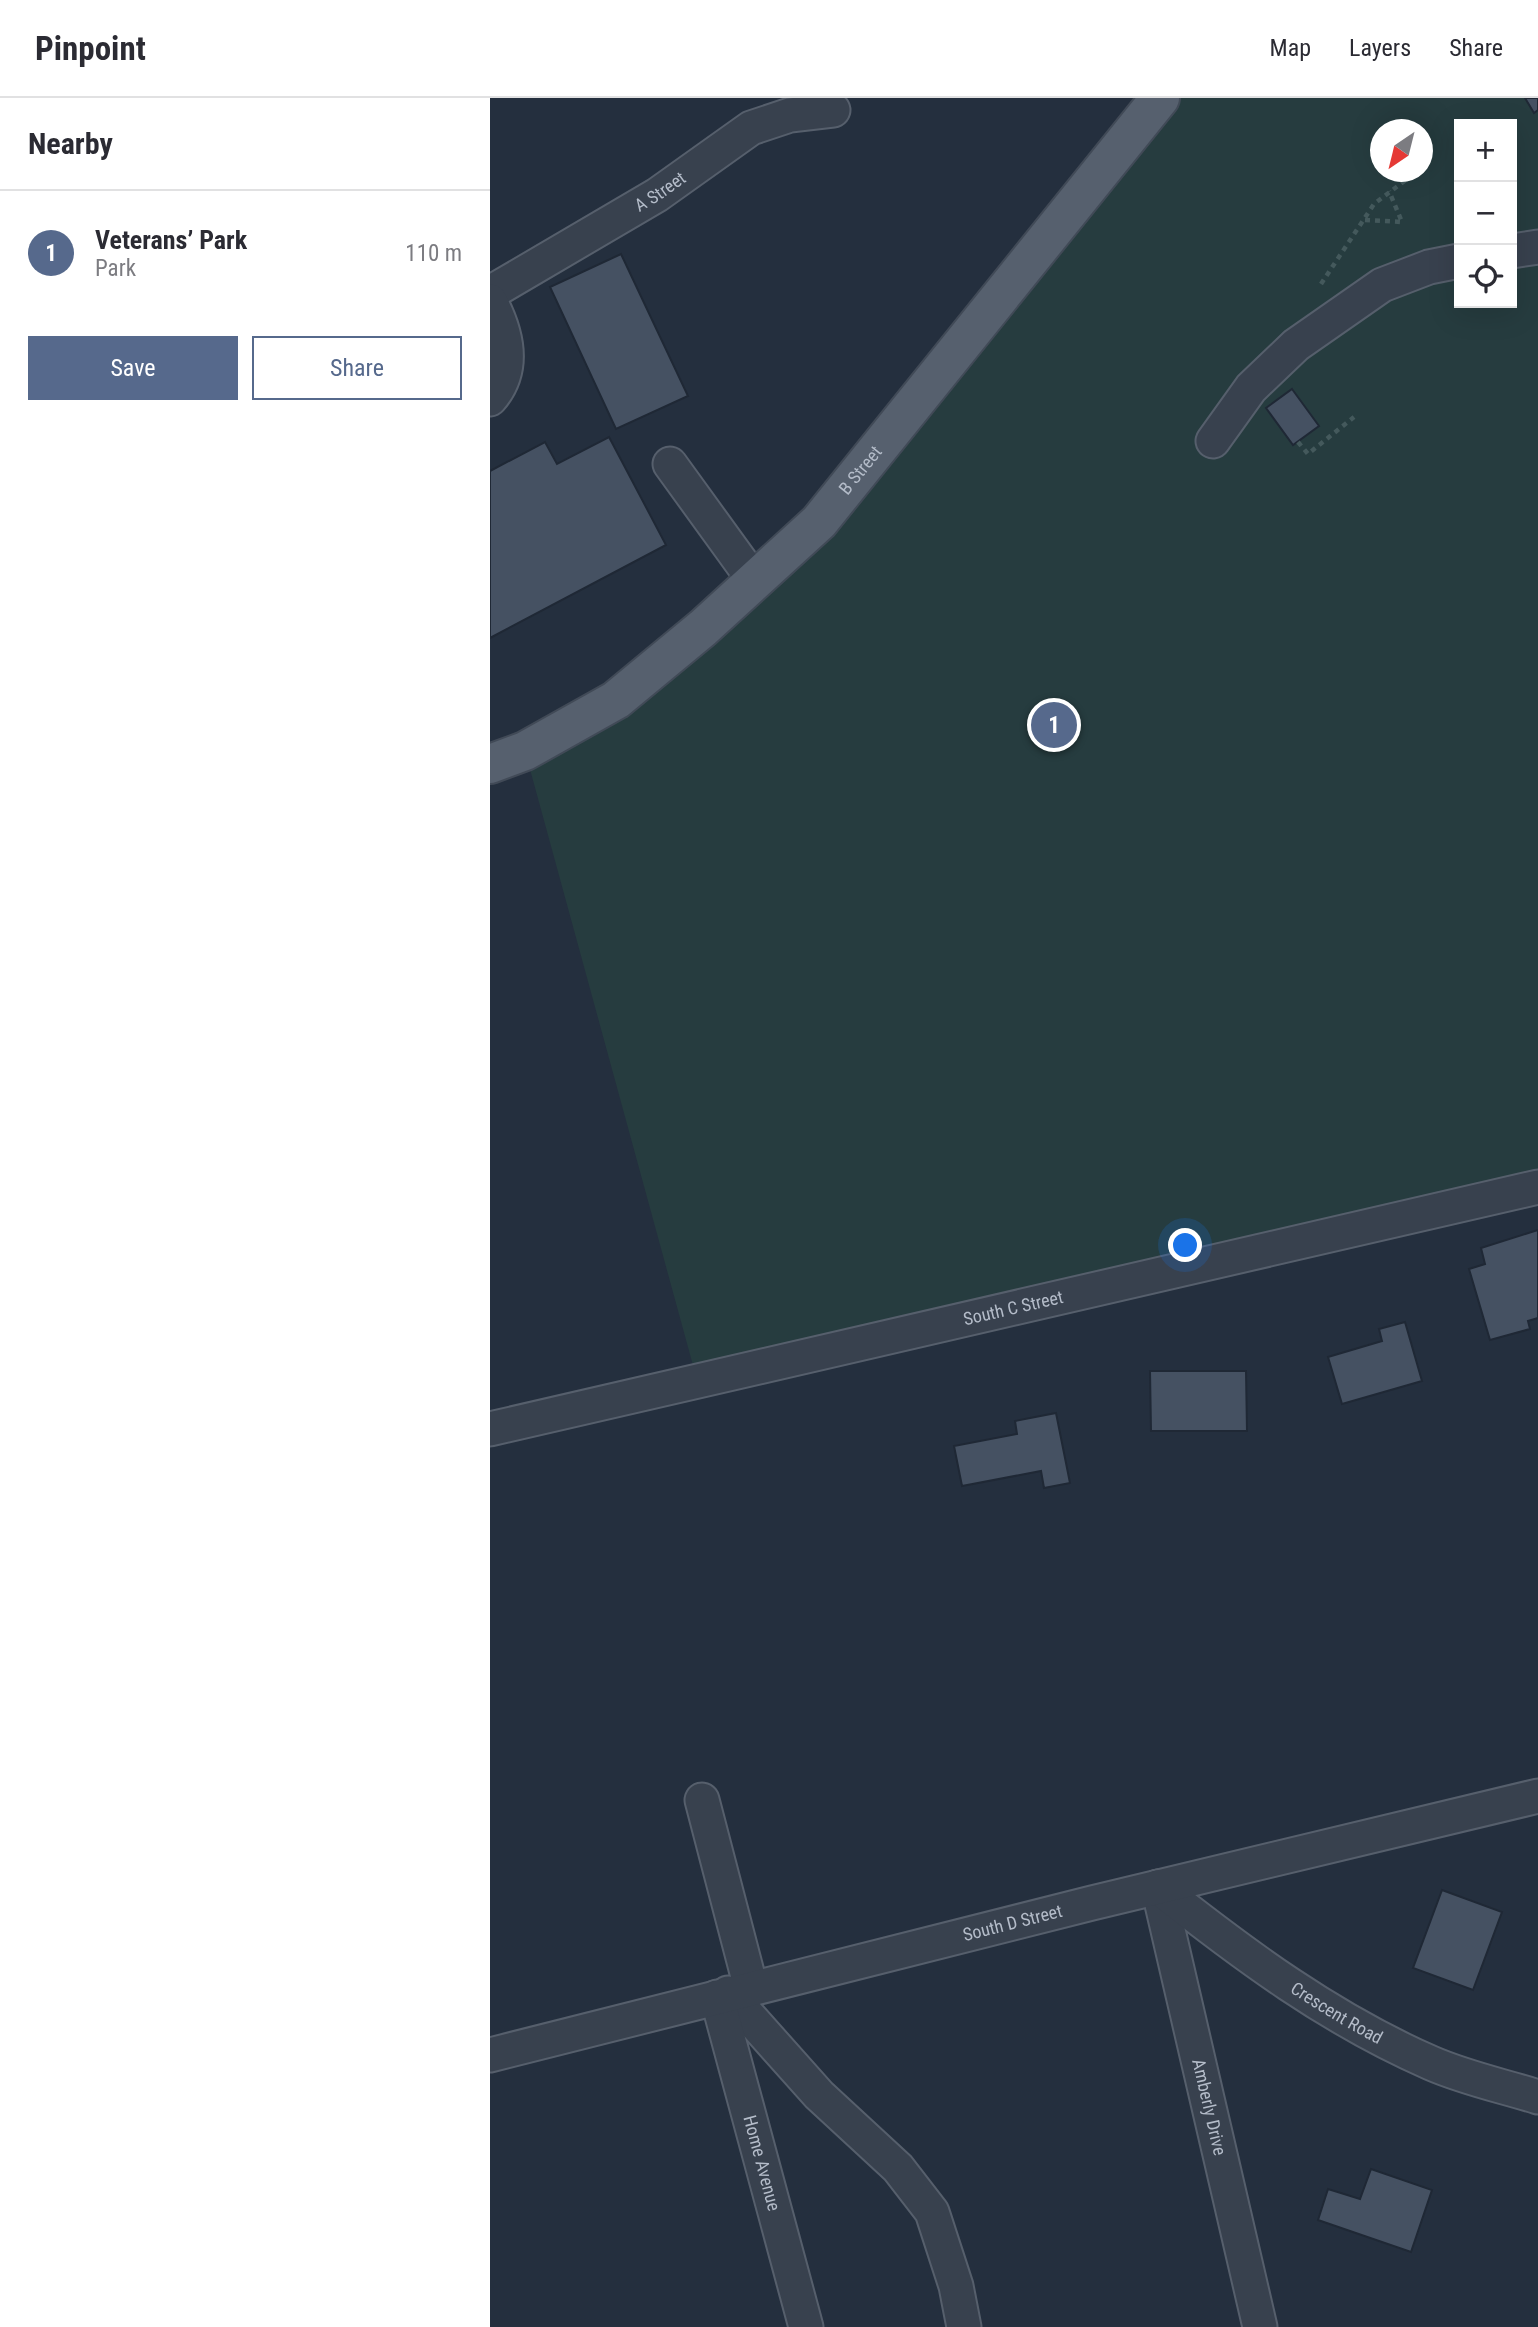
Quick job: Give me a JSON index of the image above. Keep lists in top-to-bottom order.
{
  "streets": {
    "main road": ["B Street"],
    "street": [
      "A Street",
      "South C Street",
      "South D Street",
      "Crescent Road",
      "Amberly Drive",
      "Home Avenue"
    ]
  },
  "crossings": [
    ["South D Street", "Crescent Road"],
    ["South D Street", "Amberly Drive"],
    ["South D Street", "Home Avenue"],
    ["Crescent Road", "Amberly Drive"]
  ],
  "north": "bottom left",
  "page": {
    "header": "Pinpoint",
    "nav": ["Map", "Layers", "Share"],
    "heading": "Nearby",
    "map_buttons": ["+", "−"],
    "list": [
      {
        "mark": "1",
        "name": "Veterans’ Park",
        "note": "Park",
        "value": "110 m"
      }
    ],
    "buttons": ["Save", "Share"],
    "pins": "1"
  }
}
